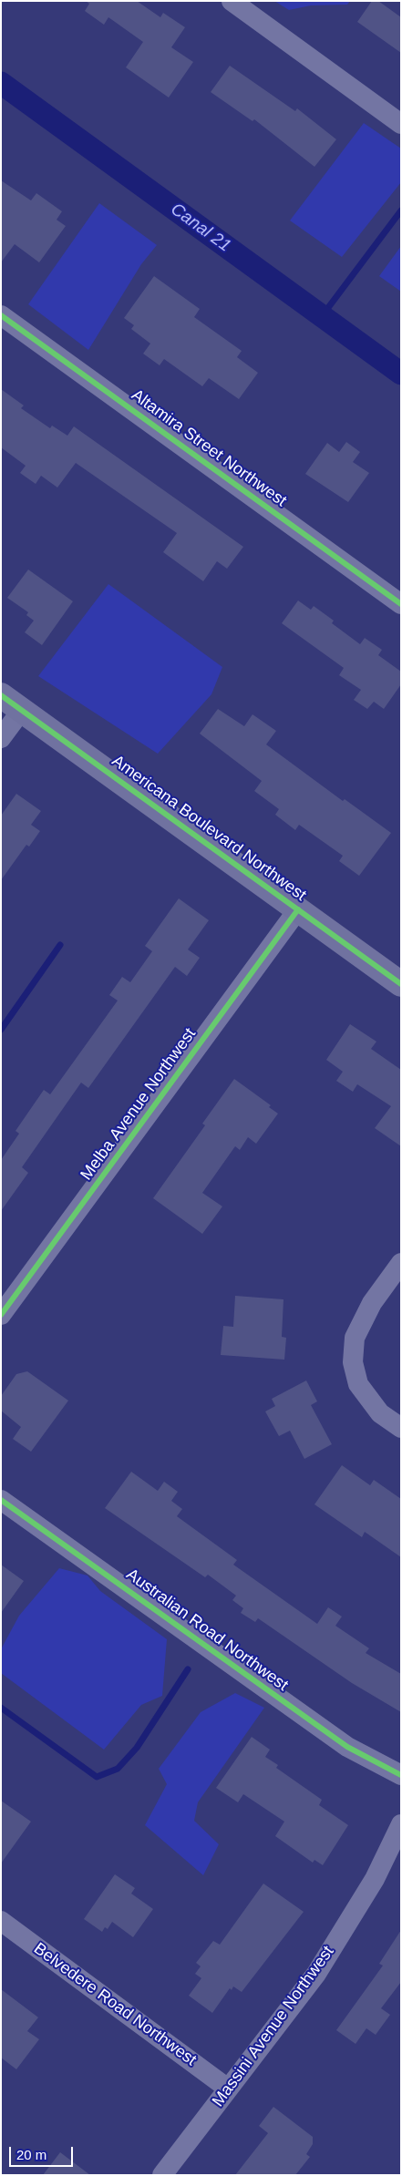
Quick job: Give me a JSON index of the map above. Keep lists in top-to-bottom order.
{
  "streets": {
    "street": [
      "Altamira Street Northwest",
      "Americana Boulevard Northwest",
      "Melba Avenue Northwest",
      "Australian Road Northwest",
      "Belvedere Road Northwest",
      "Massini Avenue Northwest"
    ]
  },
  "crossings": [
    ["Americana Boulevard Northwest", "Melba Avenue Northwest"],
    ["Belvedere Road Northwest", "Massini Avenue Northwest"]
  ],
  "water": ["Canal 21"],
  "scale_bar": "20 m"
}
